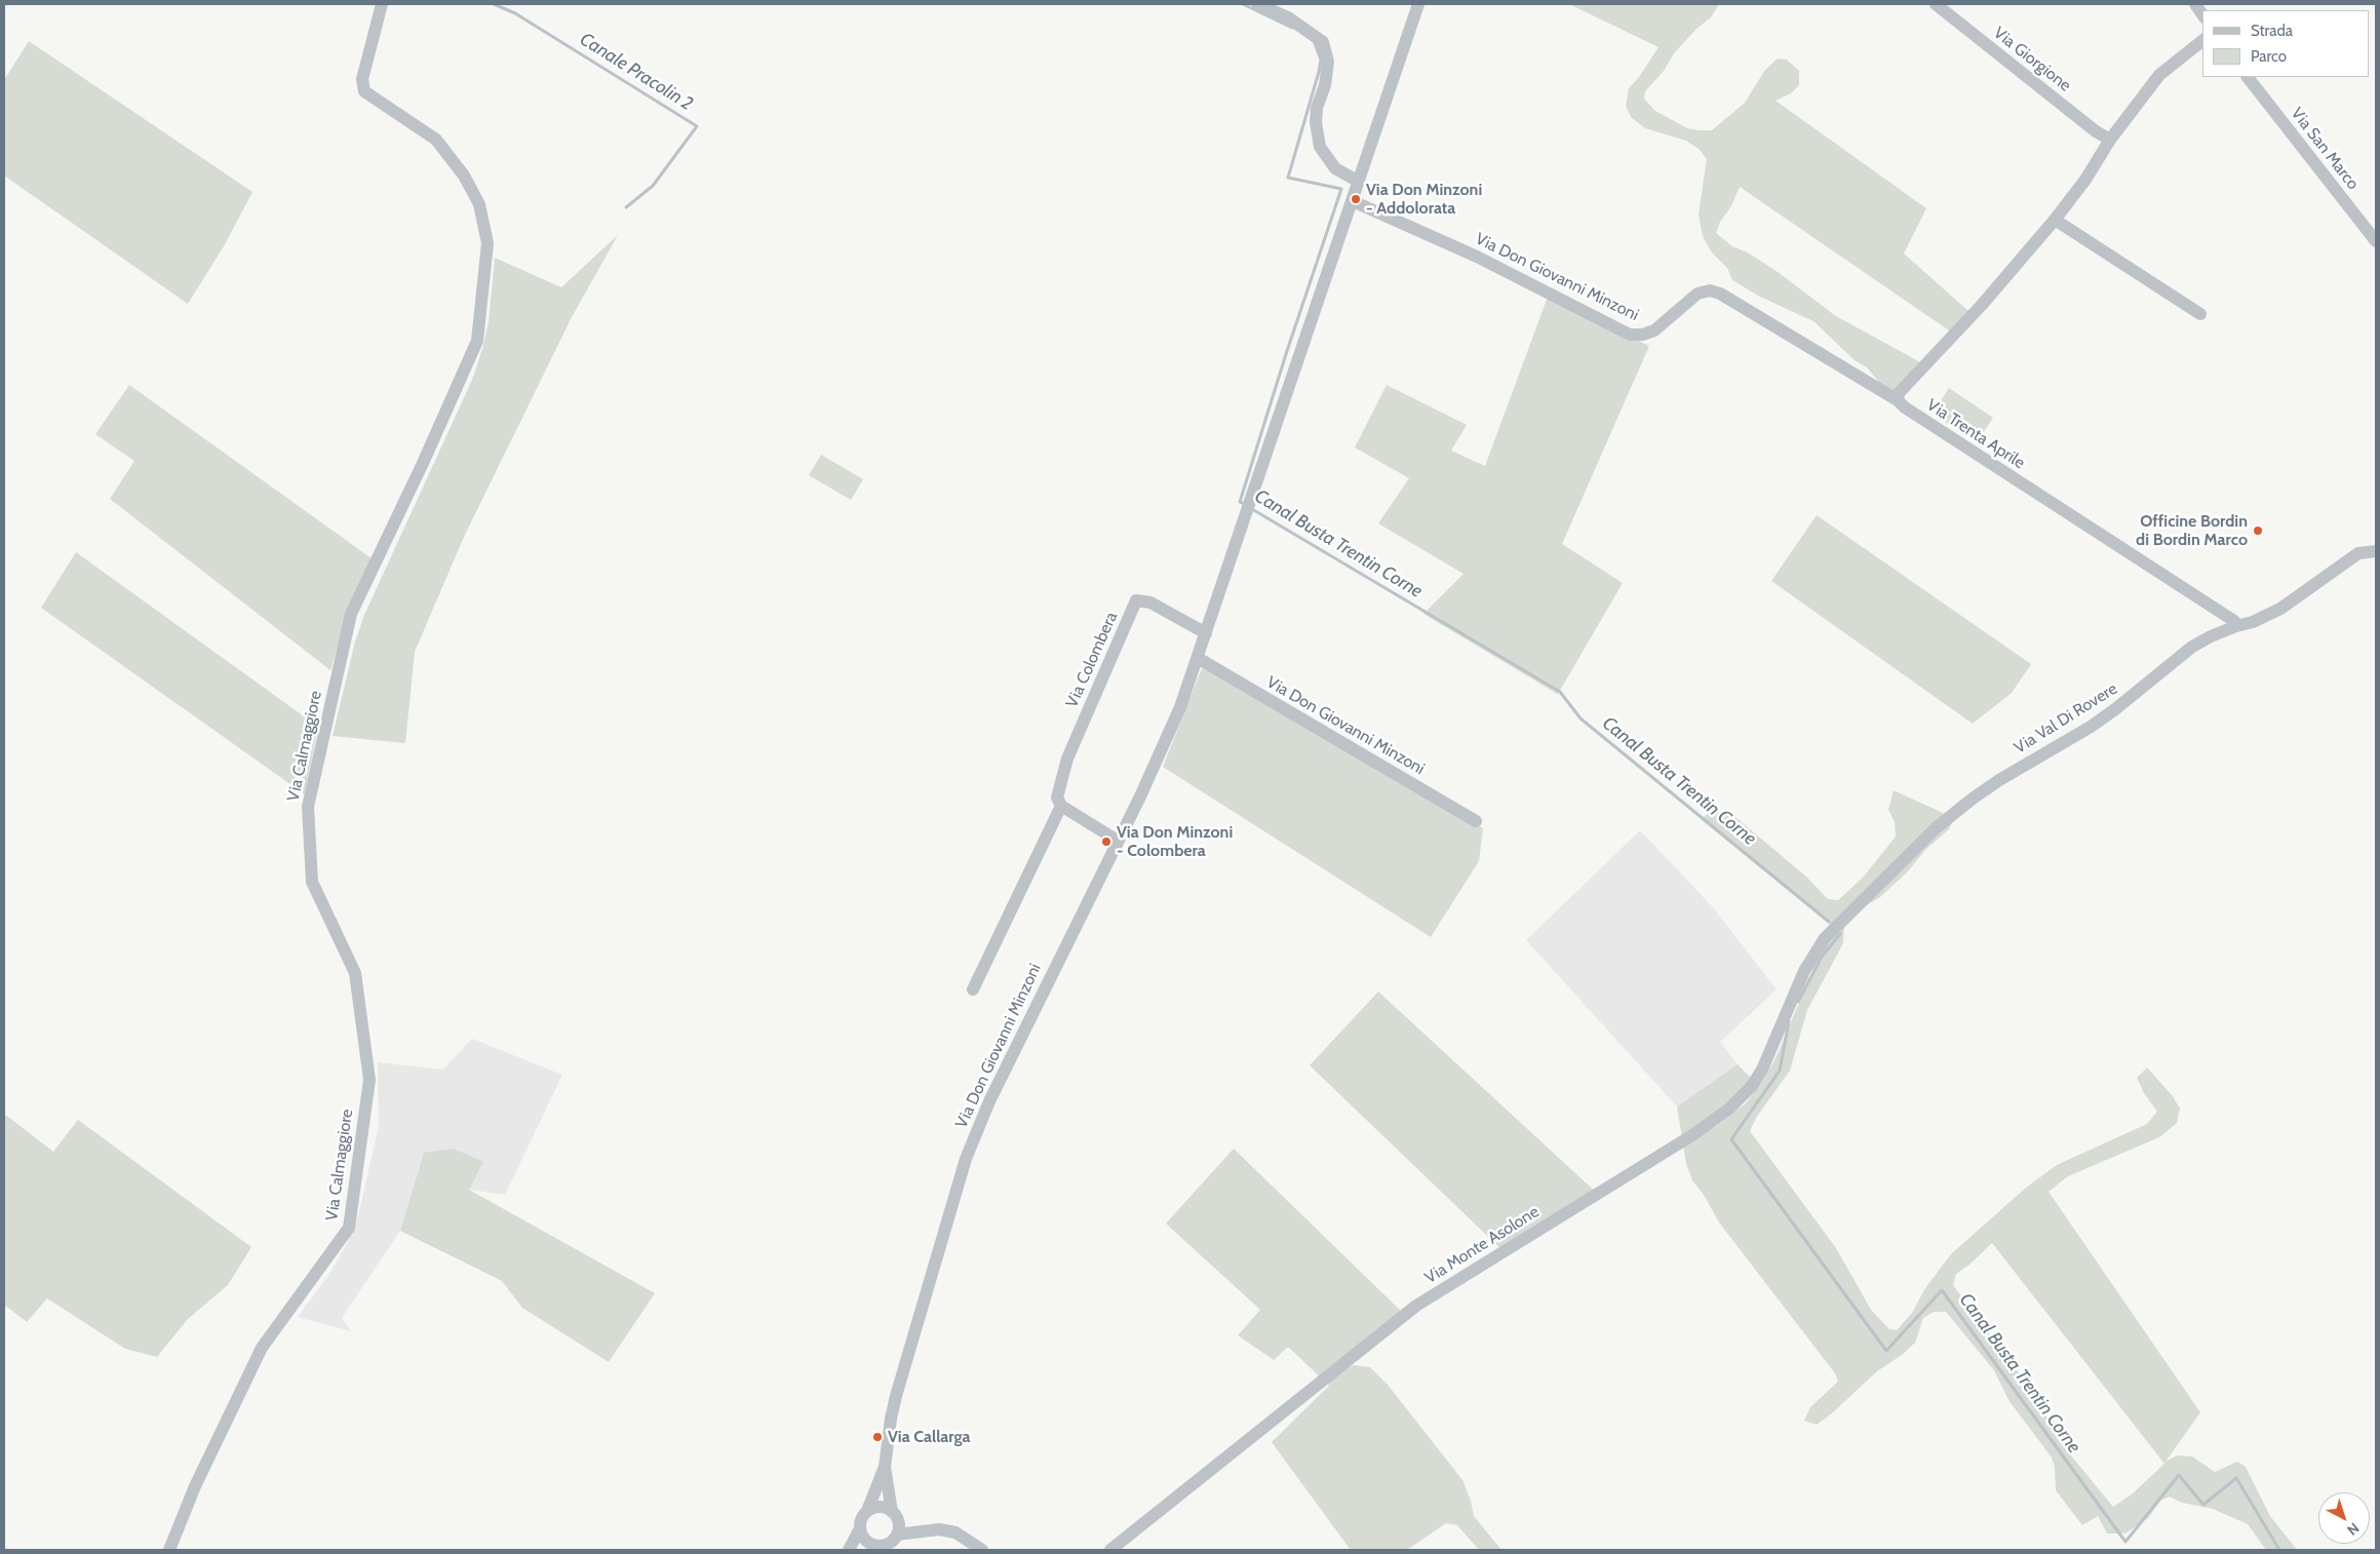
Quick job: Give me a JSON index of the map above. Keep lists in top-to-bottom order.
{
  "streets": {
    "street": [
      "Via Giorgione",
      "Via San Marco",
      "Via Don Giovanni Minzoni",
      "Via Trenta Aprile",
      "Via Colombera",
      "Via Val Di Rovere",
      "Via Calmaggiore",
      "Via Monte Asolone"
    ]
  },
  "crossings": [
    ["Via Don Giovanni Minzoni", "Via Trenta Aprile"],
    ["Via Don Giovanni Minzoni", "Via Colombera"],
    ["Via Trenta Aprile", "Via Val Di Rovere"],
    ["Via Val Di Rovere", "Via Monte Asolone"]
  ],
  "water": ["Canale Pracolin 2", "Canal Busta Trentin Corne"],
  "places": [
    "Via Don Minzoni - Addolorata",
    "Officine Bordin di Bordin Marco",
    "Via Don Minzoni - Colombera",
    "Via Callarga"
  ],
  "legend": ["Strada", "Parco"],
  "north": "bottom right"
}
